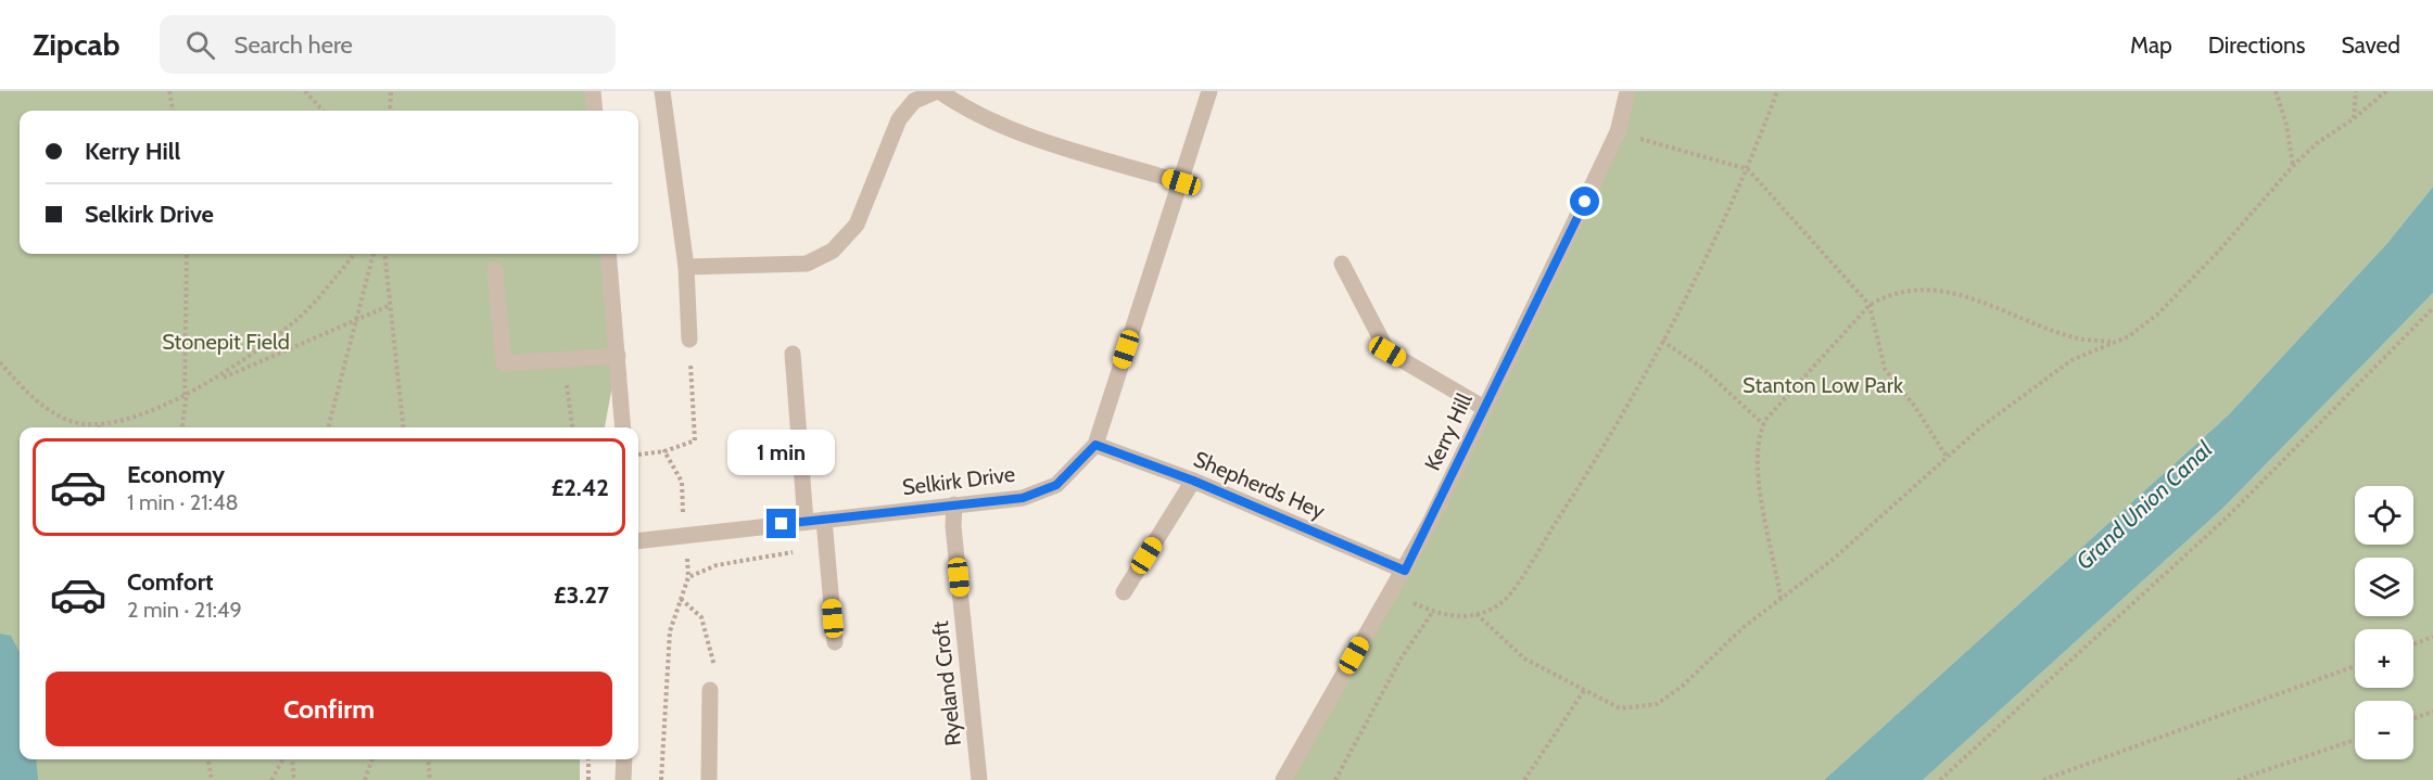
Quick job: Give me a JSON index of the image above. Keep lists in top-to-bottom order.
{
  "streets": {
    "street": [
      "Kerry Hill",
      "Selkirk Drive",
      "Shepherds Hey",
      "Ryeland Croft"
    ]
  },
  "crossings": [
    ["Kerry Hill", "Shepherds Hey"],
    ["Selkirk Drive", "Shepherds Hey"],
    ["Selkirk Drive", "Ryeland Croft"]
  ],
  "water": ["Grand Union Canal"],
  "parks": ["Stonepit Field", "Stanton Low Park"],
  "page": {
    "header": "Zipcab",
    "search": "Search here",
    "nav": ["Map", "Directions", "Saved"],
    "banner": ["Kerry Hill", "Selkirk Drive"],
    "bubble": "1 min",
    "list": [
      {
        "name": "Economy",
        "note": "1 min · 21:48",
        "value": "£2.42"
      },
      {
        "name": "Comfort",
        "note": "2 min · 21:49",
        "value": "£3.27"
      }
    ],
    "map_buttons": ["+", "−"],
    "buttons": "Confirm"
  }
}
